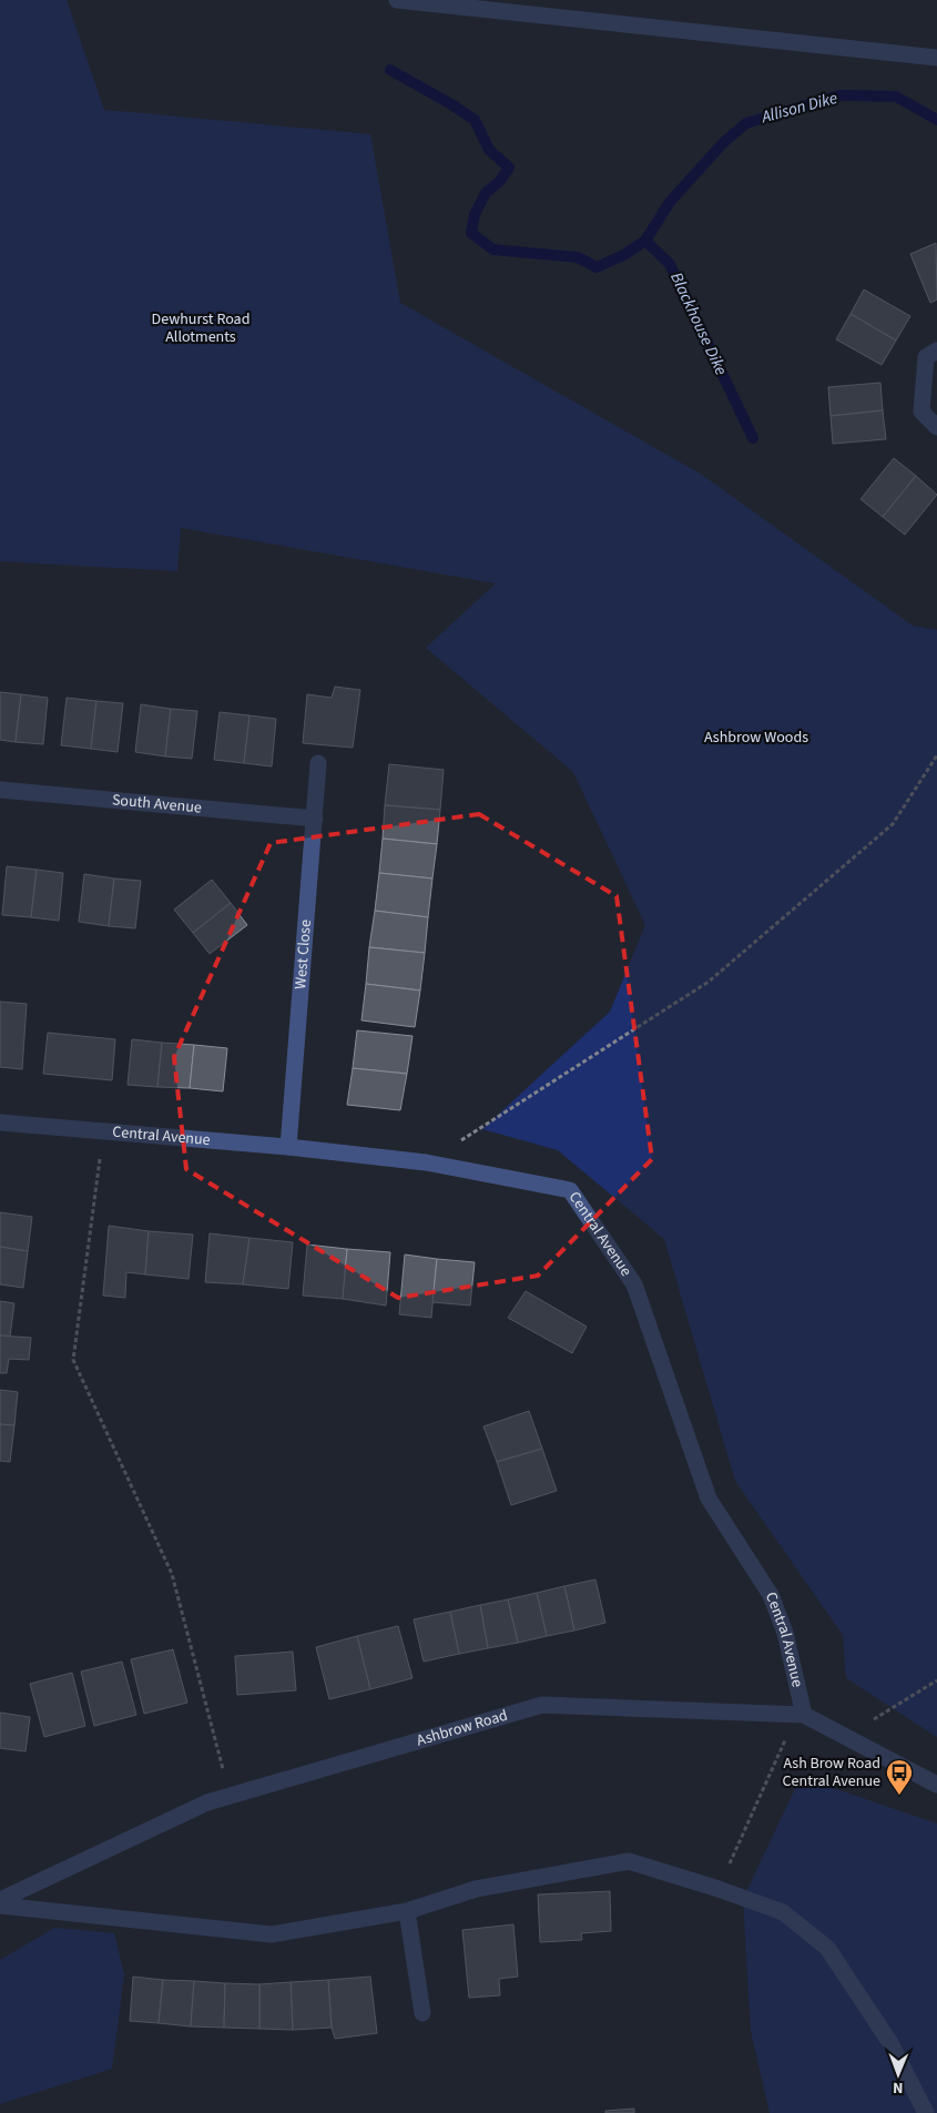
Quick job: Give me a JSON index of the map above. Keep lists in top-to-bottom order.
{
  "streets": {
    "street": [
      "South Avenue",
      "West Close",
      "Central Avenue",
      "Ashbrow Road"
    ]
  },
  "crossings": [
    ["South Avenue", "West Close"],
    ["West Close", "Central Avenue"],
    ["Central Avenue", "Ashbrow Road"]
  ],
  "water": ["Allison Dike", "Blackhouse Dike"],
  "parks": ["Dewhurst Road Allotments", "Ashbrow Woods"],
  "places": {
    "bus stop": ["Ash Brow Road Central Avenue"]
  },
  "north": "bottom"
}
